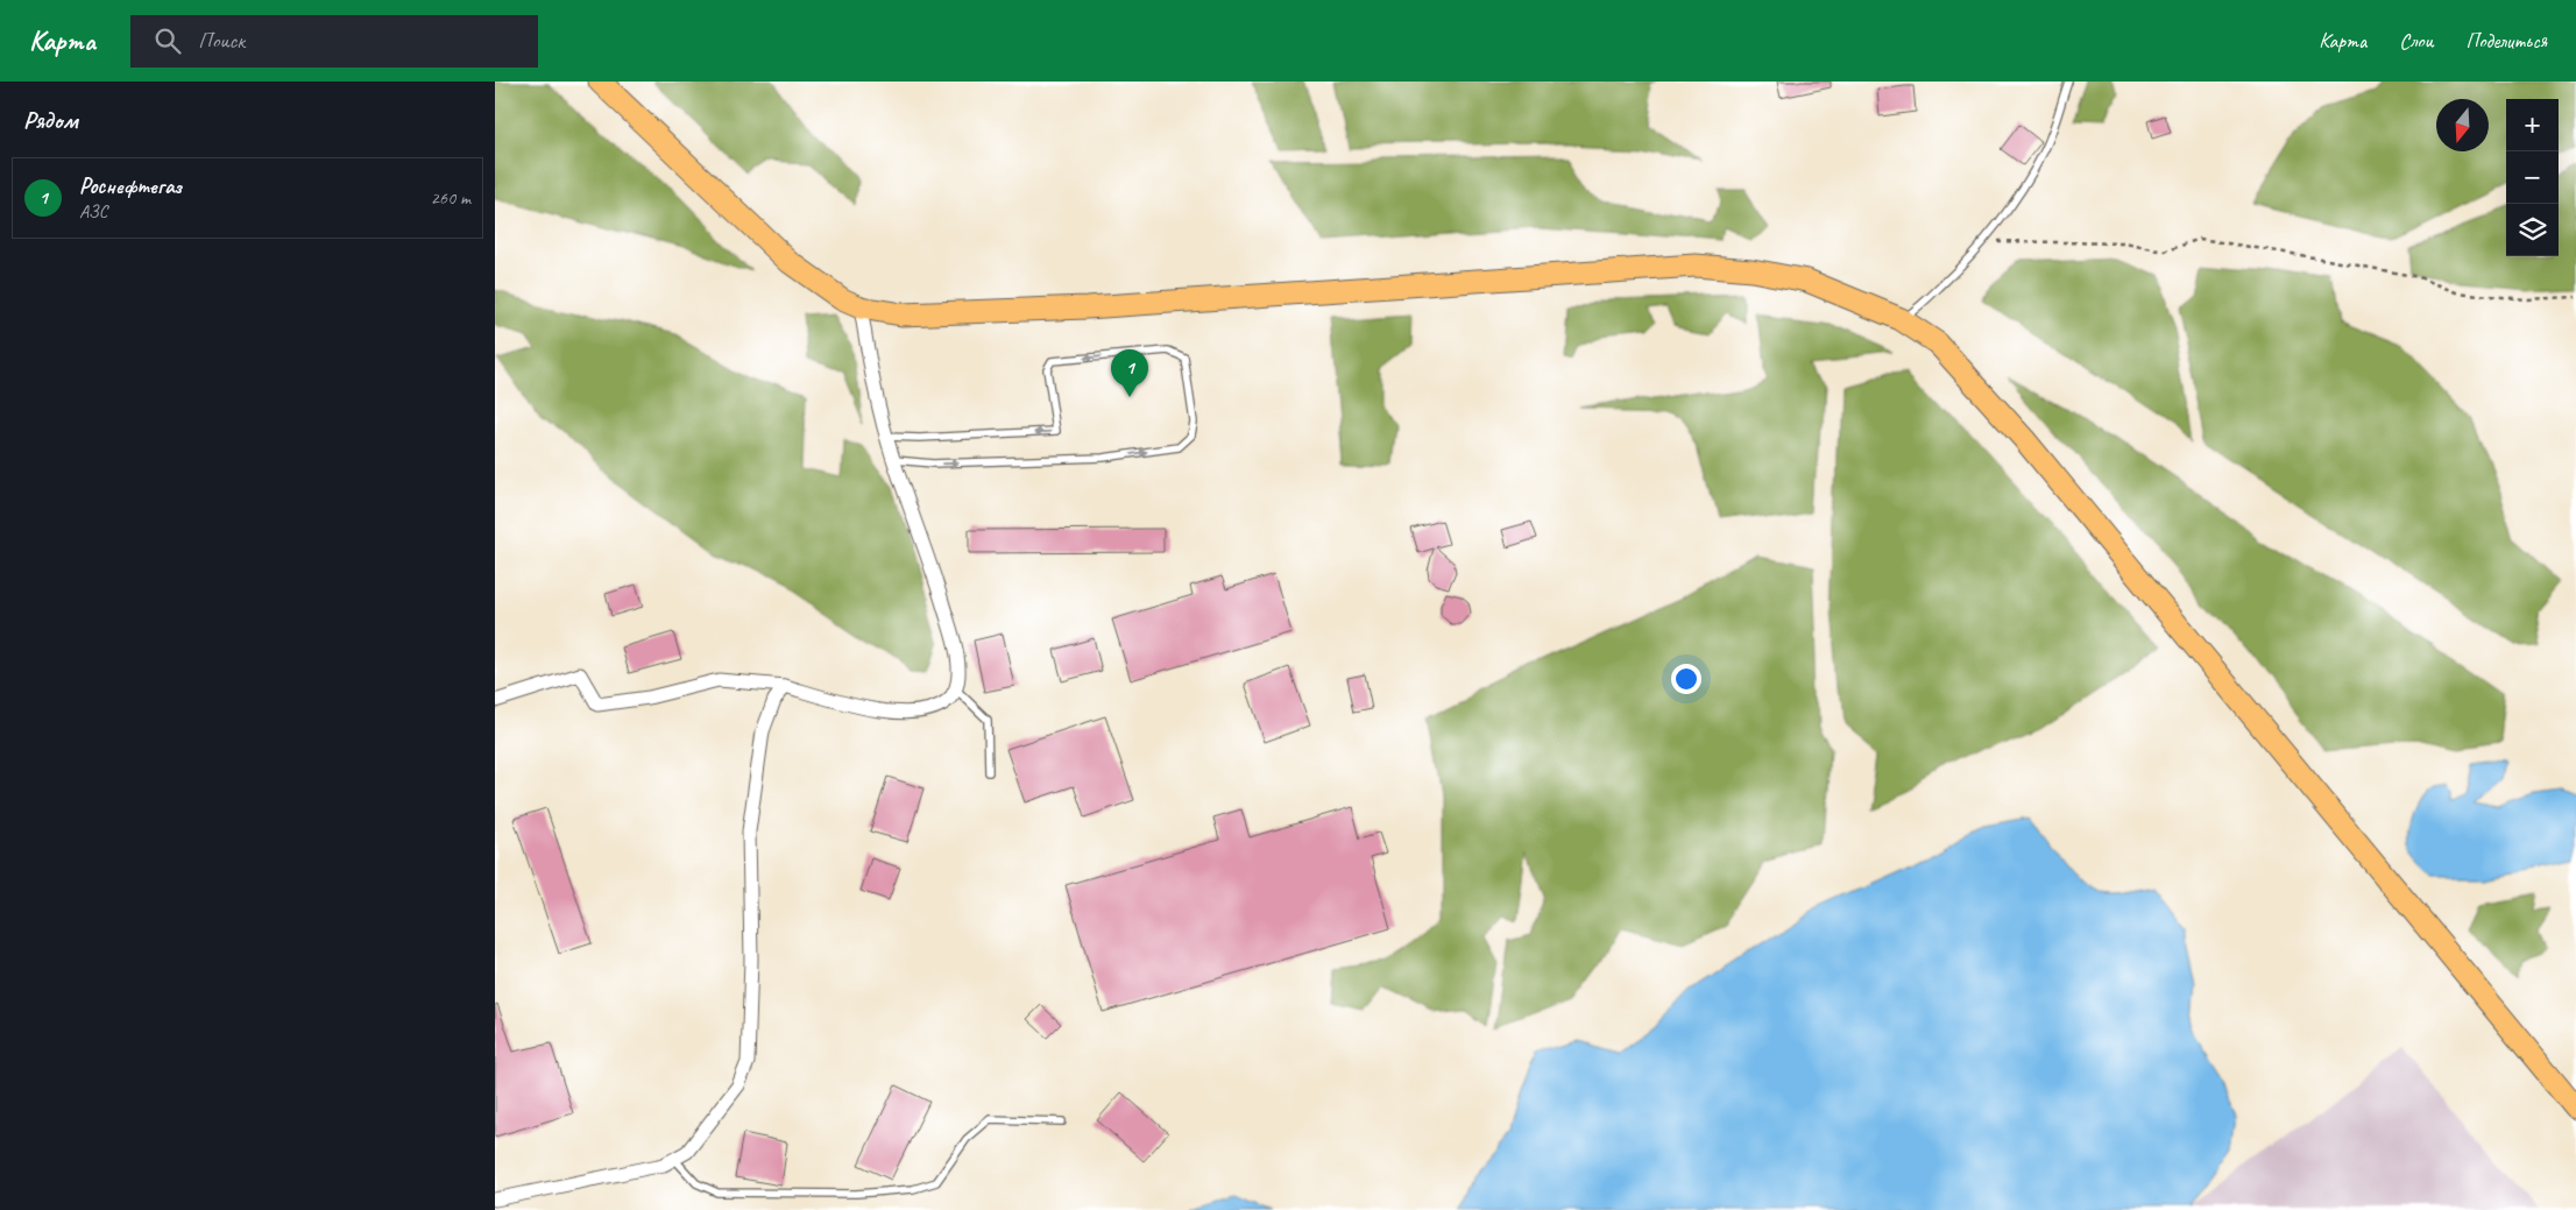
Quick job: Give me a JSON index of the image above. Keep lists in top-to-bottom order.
{
  "north": "bottom",
  "page": {
    "header": "Карта",
    "search": "Поиск",
    "nav": ["Карта", "Слои", "Поделиться"],
    "heading": "Рядом",
    "map_buttons": ["+", "−"],
    "list": [
      {
        "mark": "1",
        "name": "Роснефтегаз",
        "note": "АЗС",
        "value": "260 m"
      }
    ],
    "pins": "1"
  }
}
